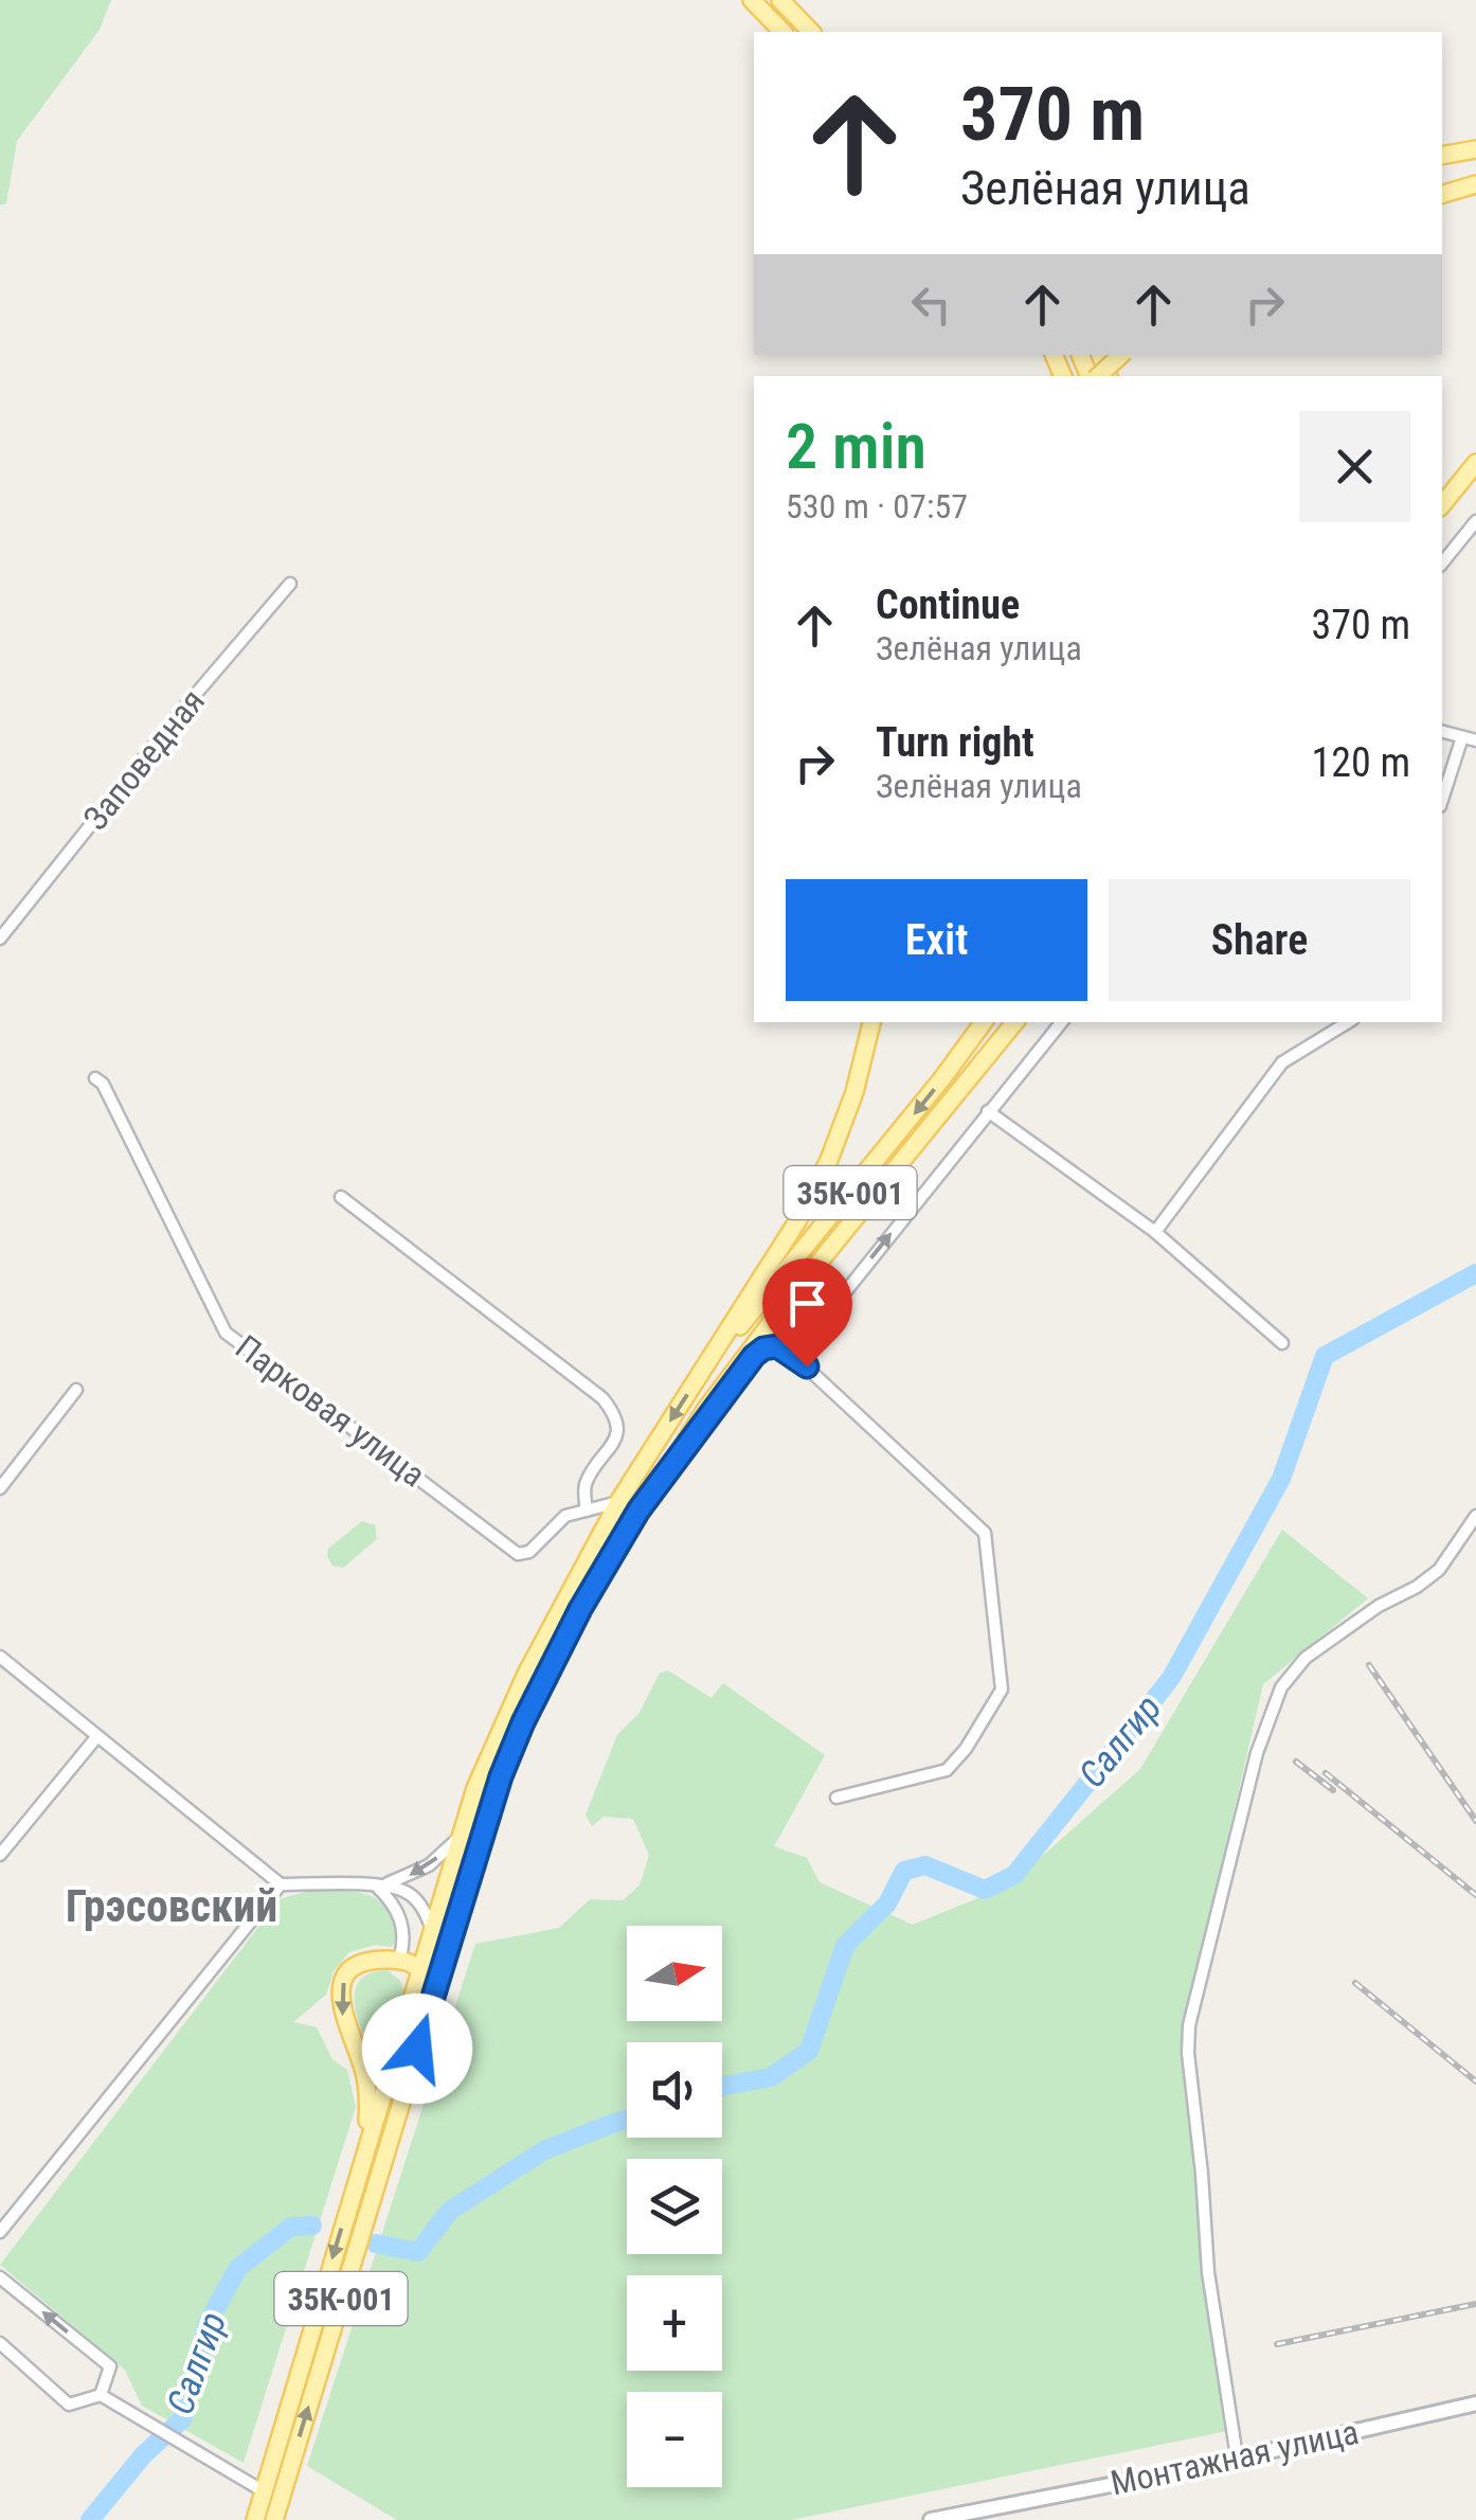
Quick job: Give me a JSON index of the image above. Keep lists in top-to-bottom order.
{
  "streets": {
    "main road": ["35К-001"],
    "street": ["Заповедная", "Парковая улица", "Монтажная улица"]
  },
  "crossings": [
    ["35К-001", "Парковая улица"]
  ],
  "districts": ["Грэсовский"],
  "water": ["Салгир"],
  "north": "right",
  "page": {
    "turn": ["370 m", "Зелёная улица"],
    "heading": ["2 min", "530 m · 07:57"],
    "list": [
      {
        "name": "Continue",
        "note": "Зелёная улица",
        "value": "370 m"
      },
      {
        "name": "Turn right",
        "note": "Зелёная улица",
        "value": "120 m"
      }
    ],
    "buttons": ["Exit", "Share"],
    "map_buttons": ["+", "−"]
  }
}
